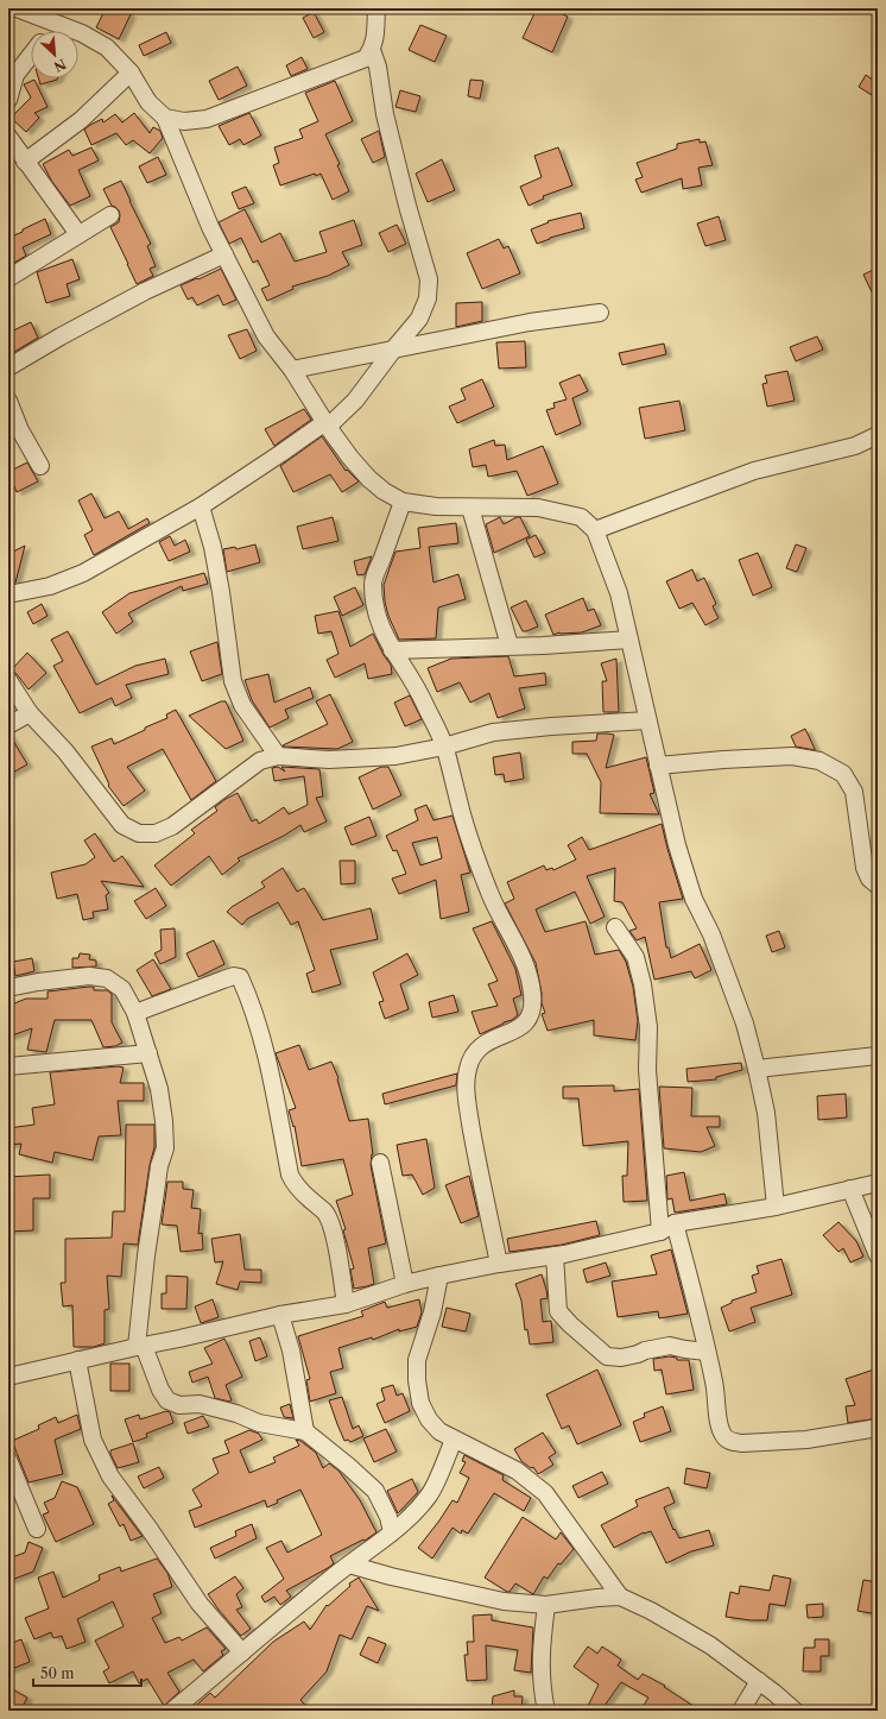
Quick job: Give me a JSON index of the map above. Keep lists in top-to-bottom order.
{
  "scale_bar": "50 m",
  "north": "bottom right"
}
